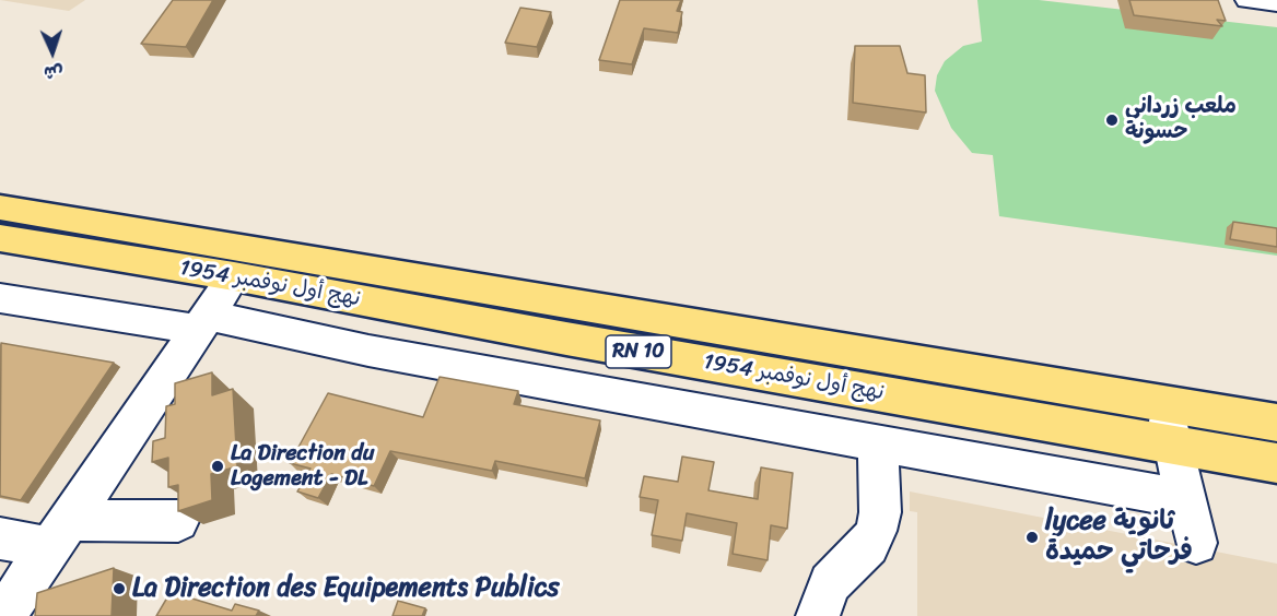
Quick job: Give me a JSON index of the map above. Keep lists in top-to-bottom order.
{
  "streets": {
    "highway": ["نهج أول نوفمبر 1954", "RN 10"]
  },
  "places": [
    "ملعب زرداني حسونة",
    "La Direction du Logement - DL",
    "lycee ثانوية فرحاتي حميدة",
    "La Direction des Equipements Publics"
  ],
  "north": "bottom"
}
